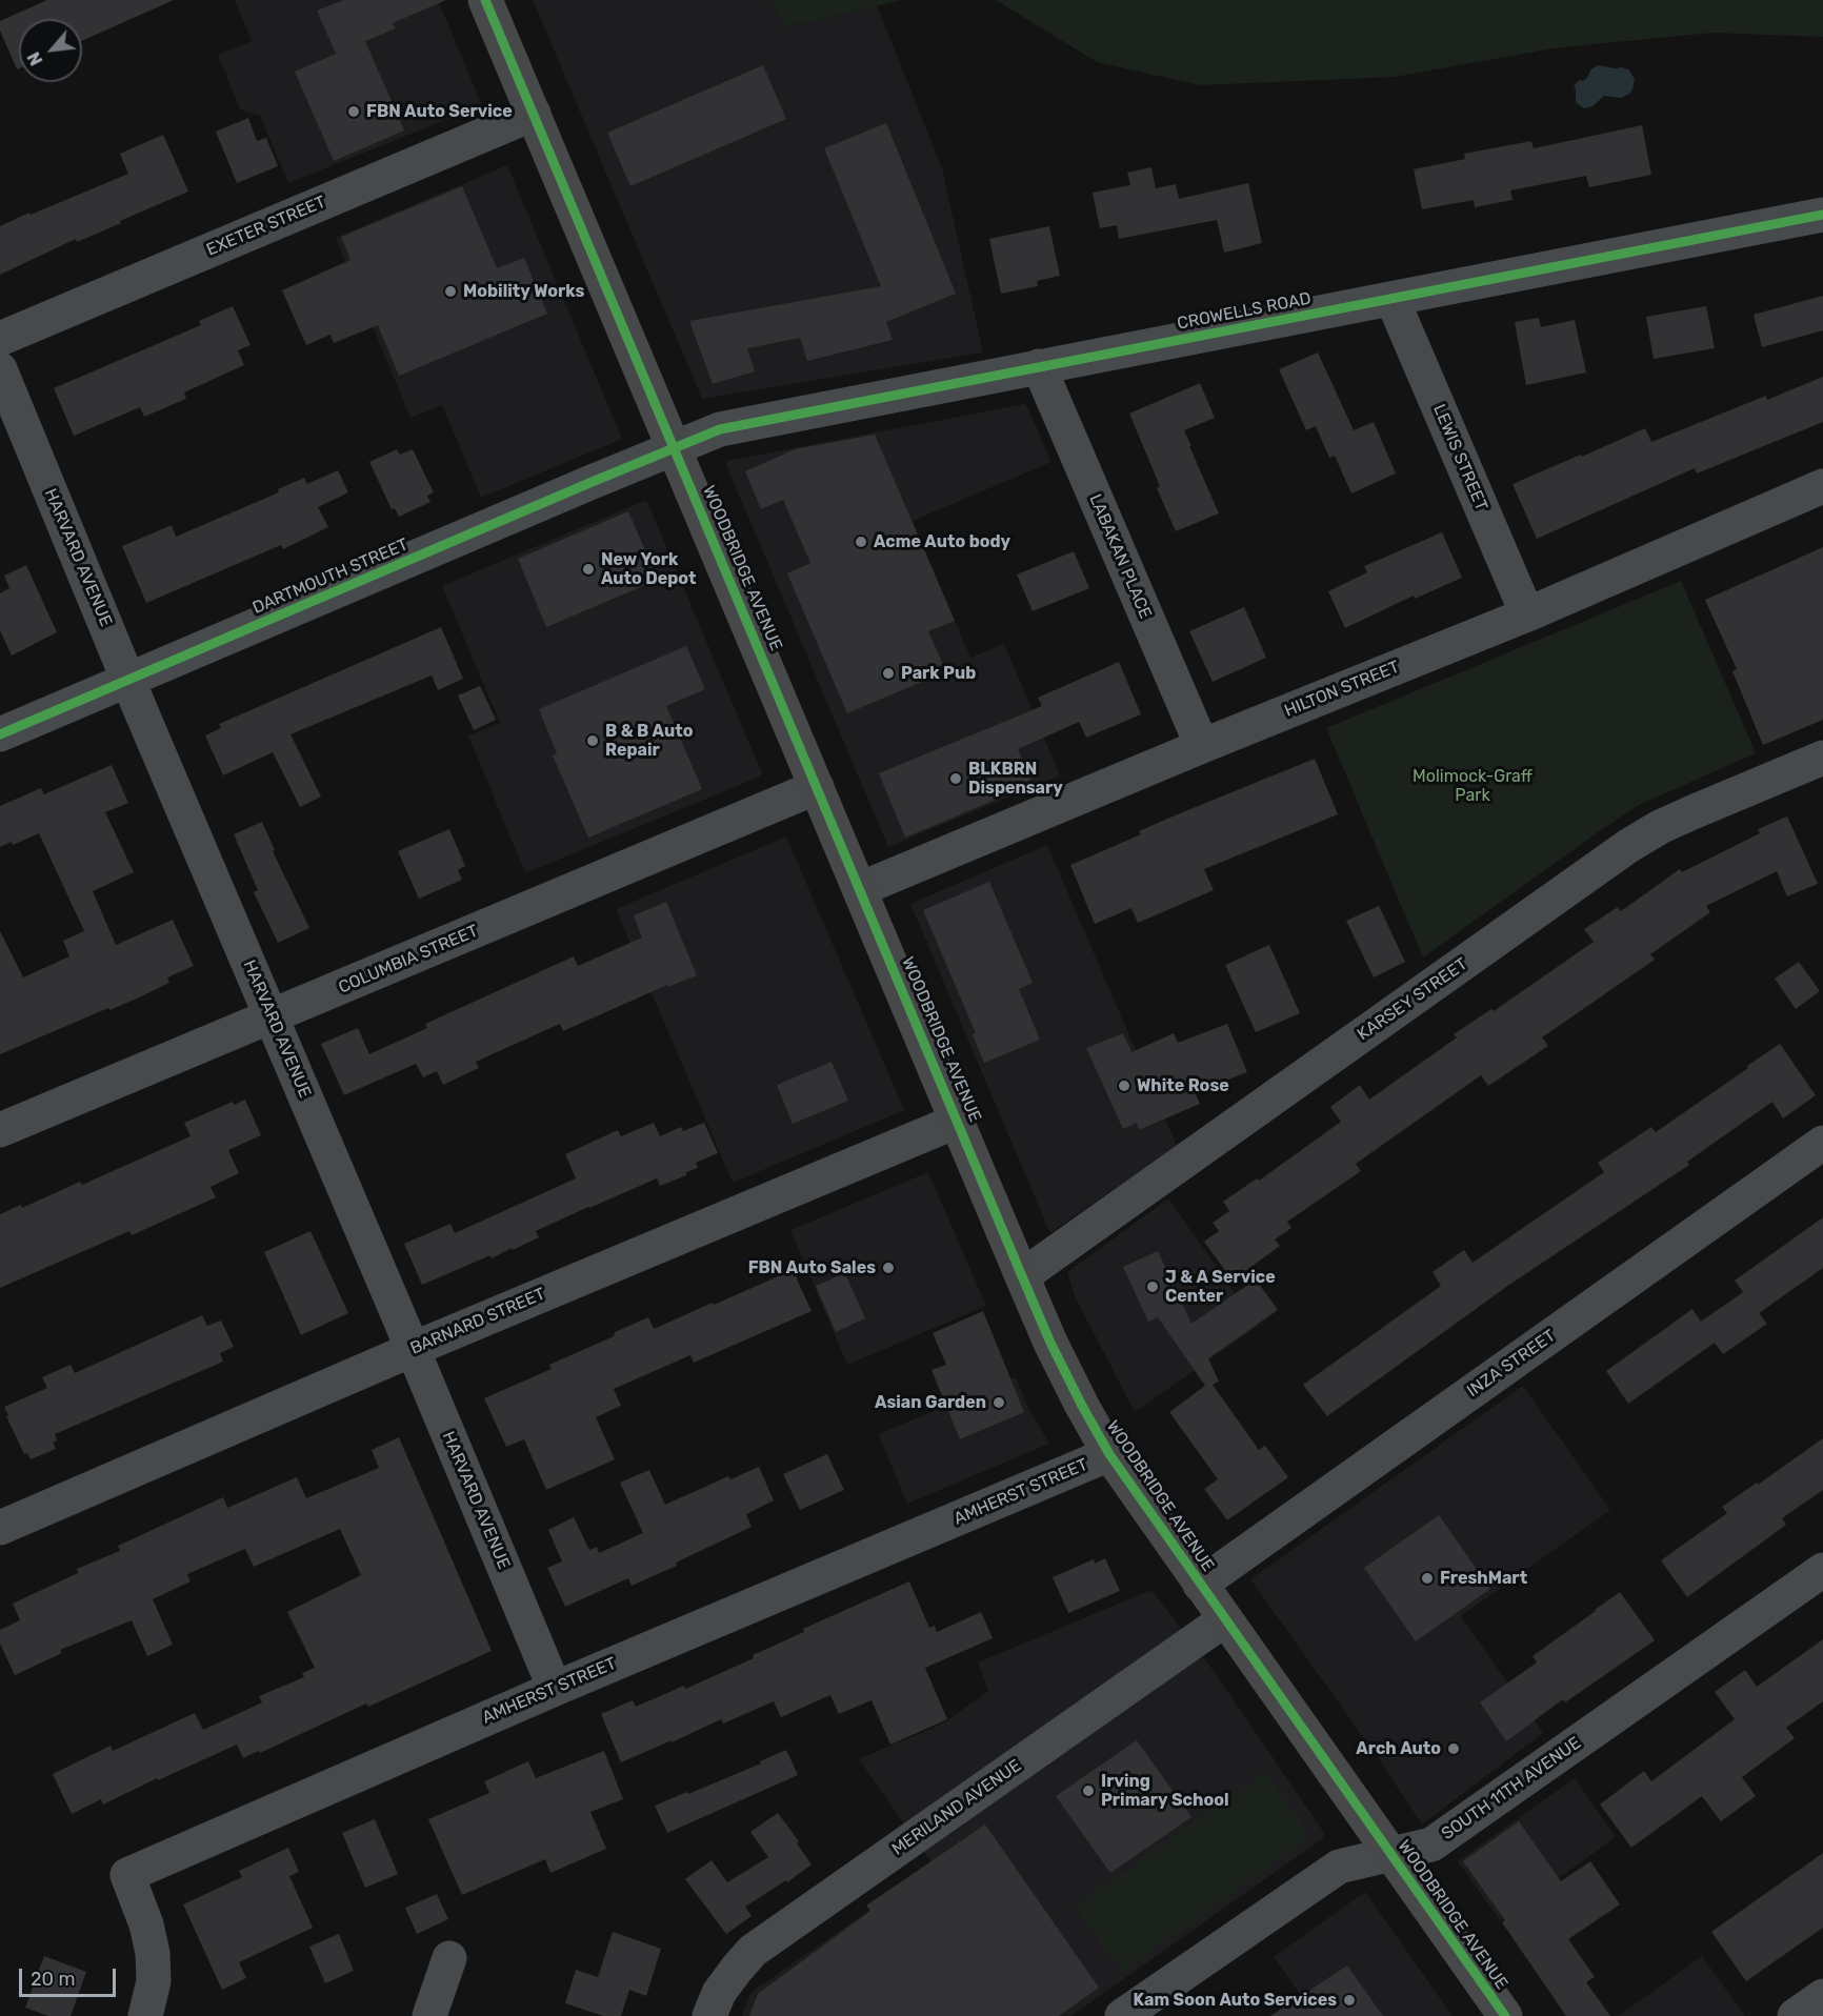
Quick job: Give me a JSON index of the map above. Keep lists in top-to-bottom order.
{
  "streets": {
    "main road": ["WOODBRIDGE AVENUE"],
    "street": [
      "EXETER STREET",
      "CROWELLS ROAD",
      "LEWIS STREET",
      "LABAKAN PLACE",
      "HARVARD AVENUE",
      "DARTMOUTH STREET",
      "HILTON STREET",
      "COLUMBIA STREET",
      "KARSEY STREET",
      "BARNARD STREET",
      "INZA STREET",
      "AMHERST STREET",
      "SOUTH 11TH AVENUE",
      "MERILAND AVENUE"
    ]
  },
  "crossings": [
    ["EXETER STREET", "WOODBRIDGE AVENUE"],
    ["CROWELLS ROAD", "LEWIS STREET"],
    ["CROWELLS ROAD", "LABAKAN PLACE"],
    ["CROWELLS ROAD", "WOODBRIDGE AVENUE"],
    ["CROWELLS ROAD", "DARTMOUTH STREET"],
    ["LEWIS STREET", "HILTON STREET"],
    ["LABAKAN PLACE", "HILTON STREET"],
    ["HARVARD AVENUE", "DARTMOUTH STREET"],
    ["HARVARD AVENUE", "COLUMBIA STREET"],
    ["HARVARD AVENUE", "BARNARD STREET"],
    ["HARVARD AVENUE", "AMHERST STREET"],
    ["WOODBRIDGE AVENUE", "DARTMOUTH STREET"],
    ["WOODBRIDGE AVENUE", "HILTON STREET"],
    ["WOODBRIDGE AVENUE", "COLUMBIA STREET"],
    ["WOODBRIDGE AVENUE", "KARSEY STREET"],
    ["WOODBRIDGE AVENUE", "BARNARD STREET"],
    ["WOODBRIDGE AVENUE", "INZA STREET"],
    ["WOODBRIDGE AVENUE", "AMHERST STREET"],
    ["WOODBRIDGE AVENUE", "SOUTH 11TH AVENUE"],
    ["WOODBRIDGE AVENUE", "MERILAND AVENUE"]
  ],
  "parks": ["Molimock-Graff Park"],
  "places": [
    "FBN Auto Service",
    "Mobility Works",
    "Acme Auto body",
    "New York Auto Depot",
    "Park Pub",
    "B & B Auto Repair",
    "BLKBRN Dispensary",
    "White Rose",
    "FBN Auto Sales",
    "J & A Service Center",
    "Asian Garden",
    "FreshMart",
    "Arch Auto",
    "Irving Primary School",
    "Kam Soon Auto Services"
  ],
  "scale_bar": "20 m",
  "north": "bottom left"
}
